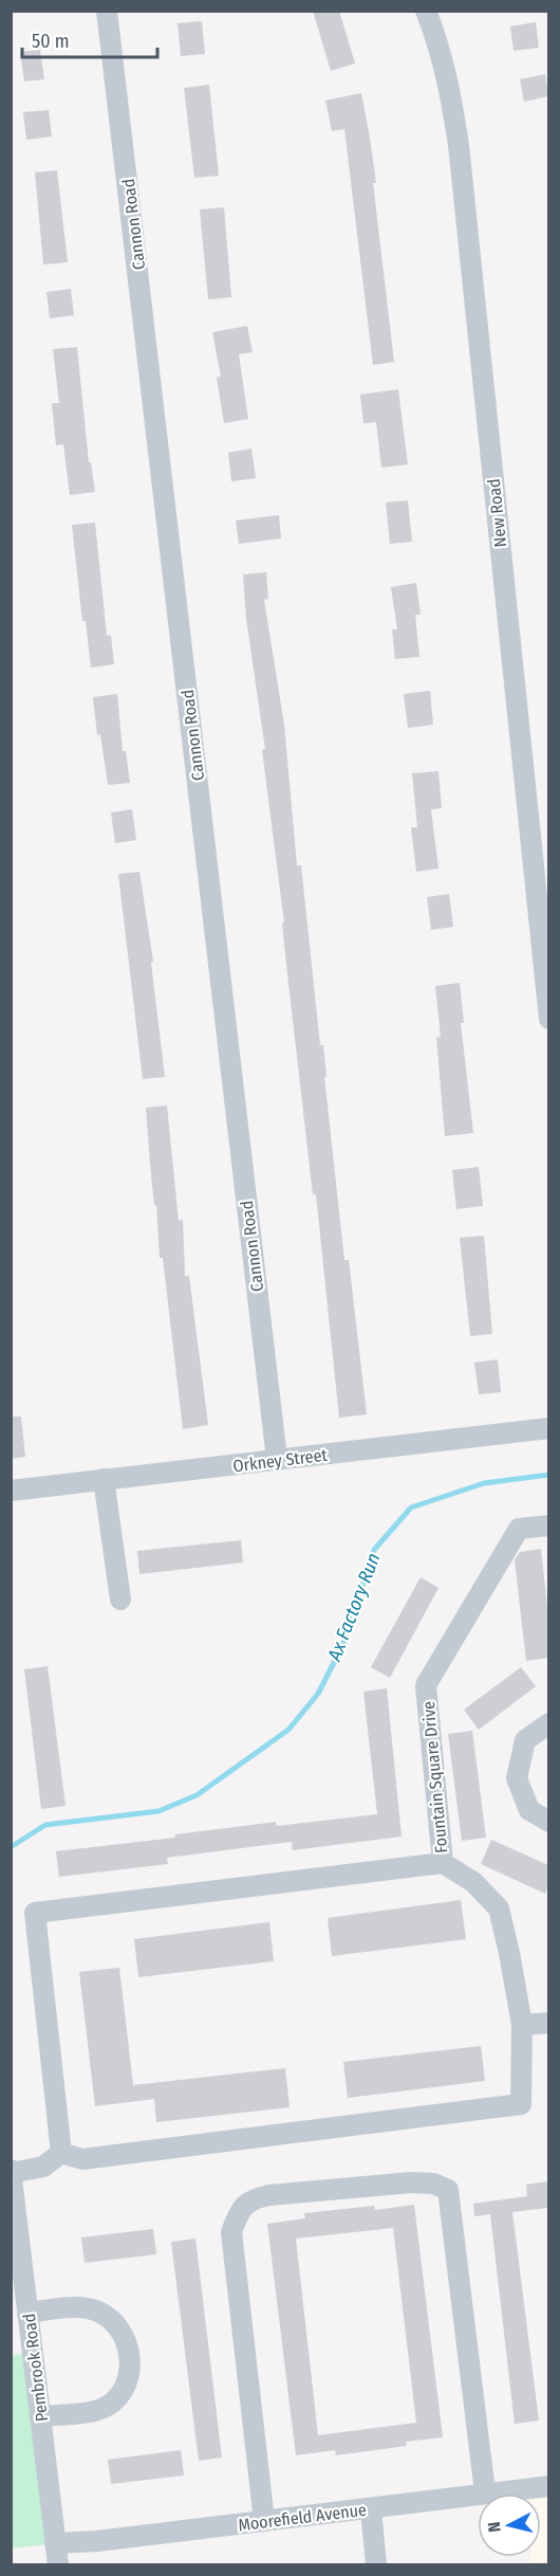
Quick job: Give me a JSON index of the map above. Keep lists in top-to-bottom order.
{
  "streets": {
    "street": [
      "Cannon Road",
      "New Road",
      "Orkney Street",
      "Fountain Square Drive",
      "Pembrook Road",
      "Moorefield Avenue"
    ]
  },
  "crossings": [
    ["Cannon Road", "Orkney Street"],
    ["Pembrook Road", "Moorefield Avenue"]
  ],
  "water": ["Ax Factory Run"],
  "scale_bar": "50 m",
  "north": "left"
}
